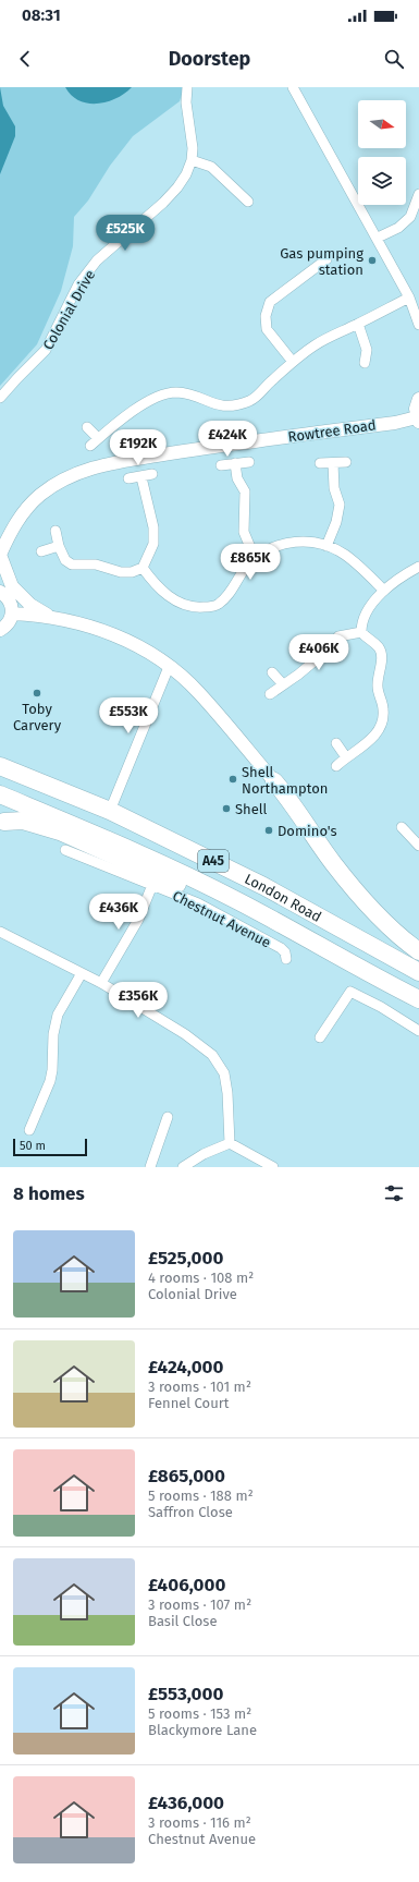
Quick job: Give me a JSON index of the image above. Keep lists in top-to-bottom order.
{
  "streets": {
    "highway": ["A45", "London Road"],
    "street": ["Colonial Drive", "Rowtree Road", "Chestnut Avenue"]
  },
  "places": [
    "Gas pumping station",
    "Toby Carvery",
    "Shell Northampton",
    "Shell",
    "Domino's"
  ],
  "scale_bar": "50 m",
  "north": "right",
  "page": {
    "status": "08:31",
    "header": "Doorstep",
    "price": [
      "£525K",
      "£424K",
      "£192K",
      "£865K",
      "£406K",
      "£553K",
      "£436K",
      "£356K"
    ],
    "scale": "50 m",
    "heading": "8 homes",
    "list": [
      {
        "name": "£525,000",
        "note": "4 rooms · 108 m² · Colonial Drive"
      },
      {
        "name": "£424,000",
        "note": "3 rooms · 101 m² · Fennel Court"
      },
      {
        "name": "£865,000",
        "note": "5 rooms · 188 m² · Saffron Close"
      },
      {
        "name": "£406,000",
        "note": "3 rooms · 107 m² · Basil Close"
      },
      {
        "name": "£553,000",
        "note": "5 rooms · 153 m² · Blackymore Lane"
      },
      {
        "name": "£436,000",
        "note": "3 rooms · 116 m² · Chestnut Avenue"
      }
    ]
  }
}
